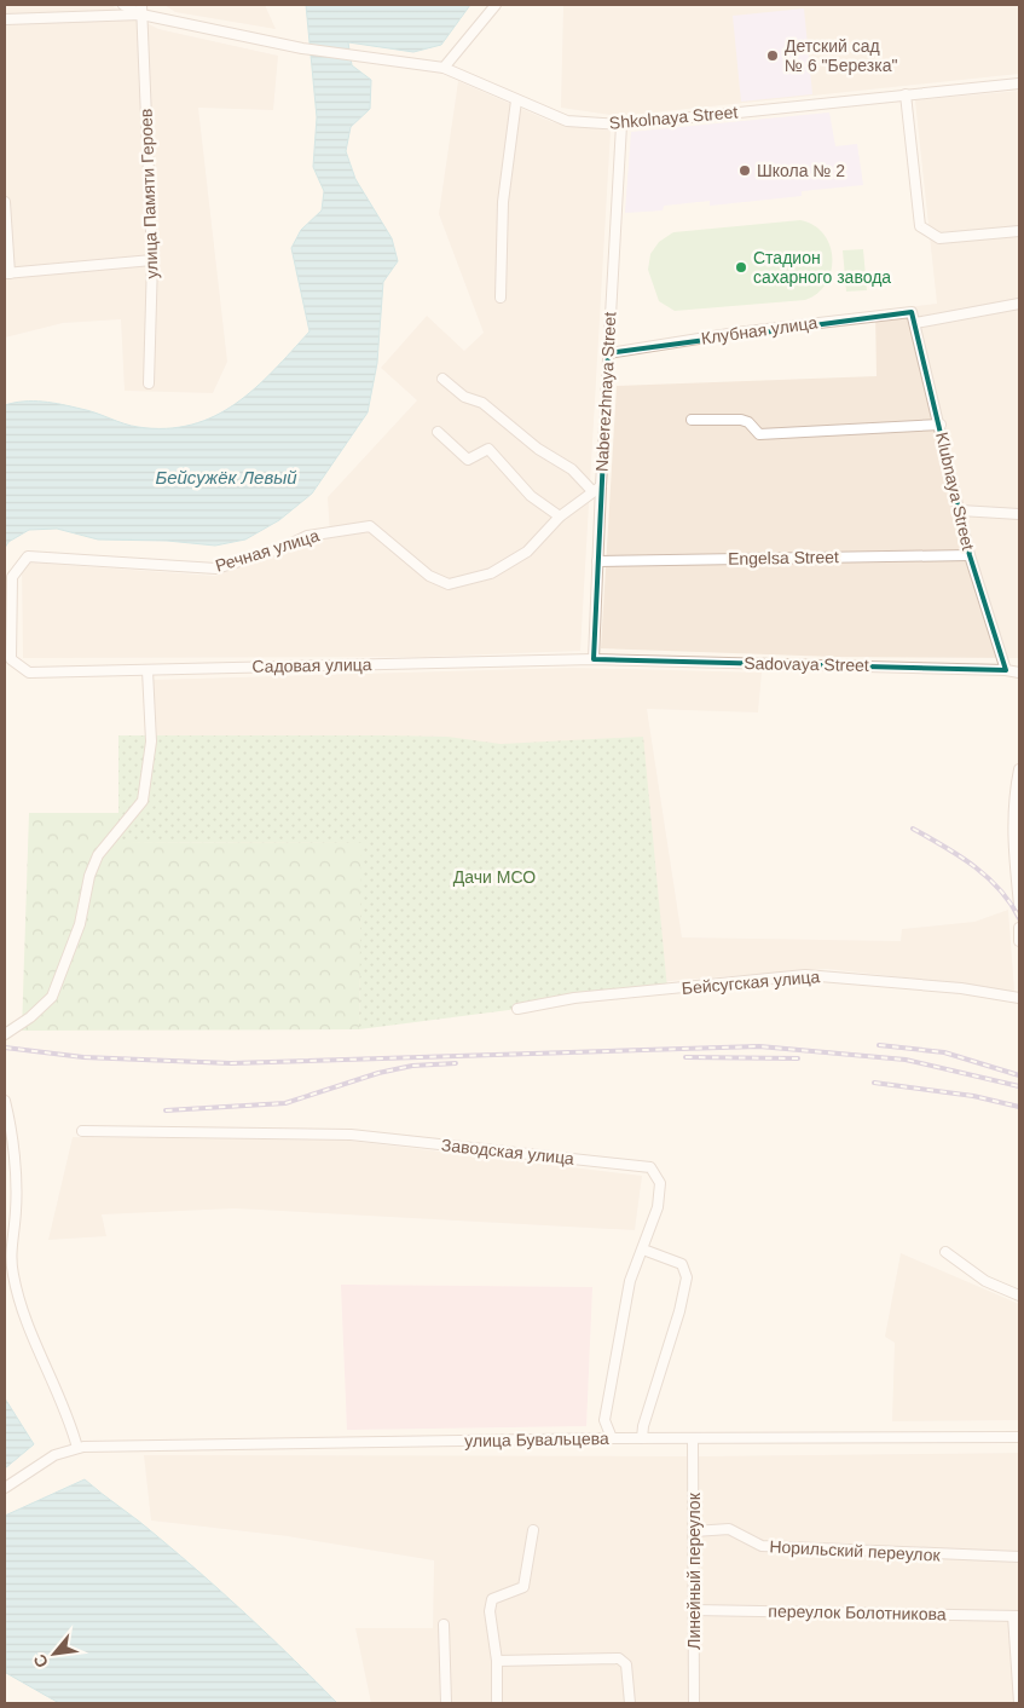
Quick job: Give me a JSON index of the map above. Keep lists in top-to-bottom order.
{
  "streets": {
    "street": [
      "Shkolnaya Street",
      "улица Памяти Героев",
      "Клубная улица",
      "Naberezhnaya Street",
      "Klubnaya Street",
      "Речная улица",
      "Engelsa Street",
      "Sadovaya Street",
      "Садовая улица",
      "Бейсугская улица",
      "Заводская улица",
      "улица Бувальцева",
      "Норильский переулок",
      "Линейный переулок",
      "переулок Болотникова"
    ]
  },
  "crossings": [
    ["Shkolnaya Street", "улица Памяти Героев"],
    ["Shkolnaya Street", "Naberezhnaya Street"],
    ["Клубная улица", "Naberezhnaya Street"],
    ["Клубная улица", "Klubnaya Street"],
    ["Naberezhnaya Street", "Речная улица"],
    ["Naberezhnaya Street", "Engelsa Street"],
    ["Naberezhnaya Street", "Sadovaya Street"],
    ["Naberezhnaya Street", "Садовая улица"],
    ["Klubnaya Street", "Engelsa Street"],
    ["Klubnaya Street", "Sadovaya Street"],
    ["Речная улица", "Садовая улица"],
    ["Sadovaya Street", "Садовая улица"],
    ["Заводская улица", "улица Бувальцева"],
    ["улица Бувальцева", "Линейный переулок"],
    ["Норильский переулок", "Линейный переулок"],
    ["Линейный переулок", "переулок Болотникова"]
  ],
  "water": ["Бейсужёк Левый"],
  "parks": ["Дачи МСО"],
  "places": ["Детский сад № 6 \"Березка\"", "Школа № 2", "Стадион сахарного завода"],
  "north": "bottom left"
}
